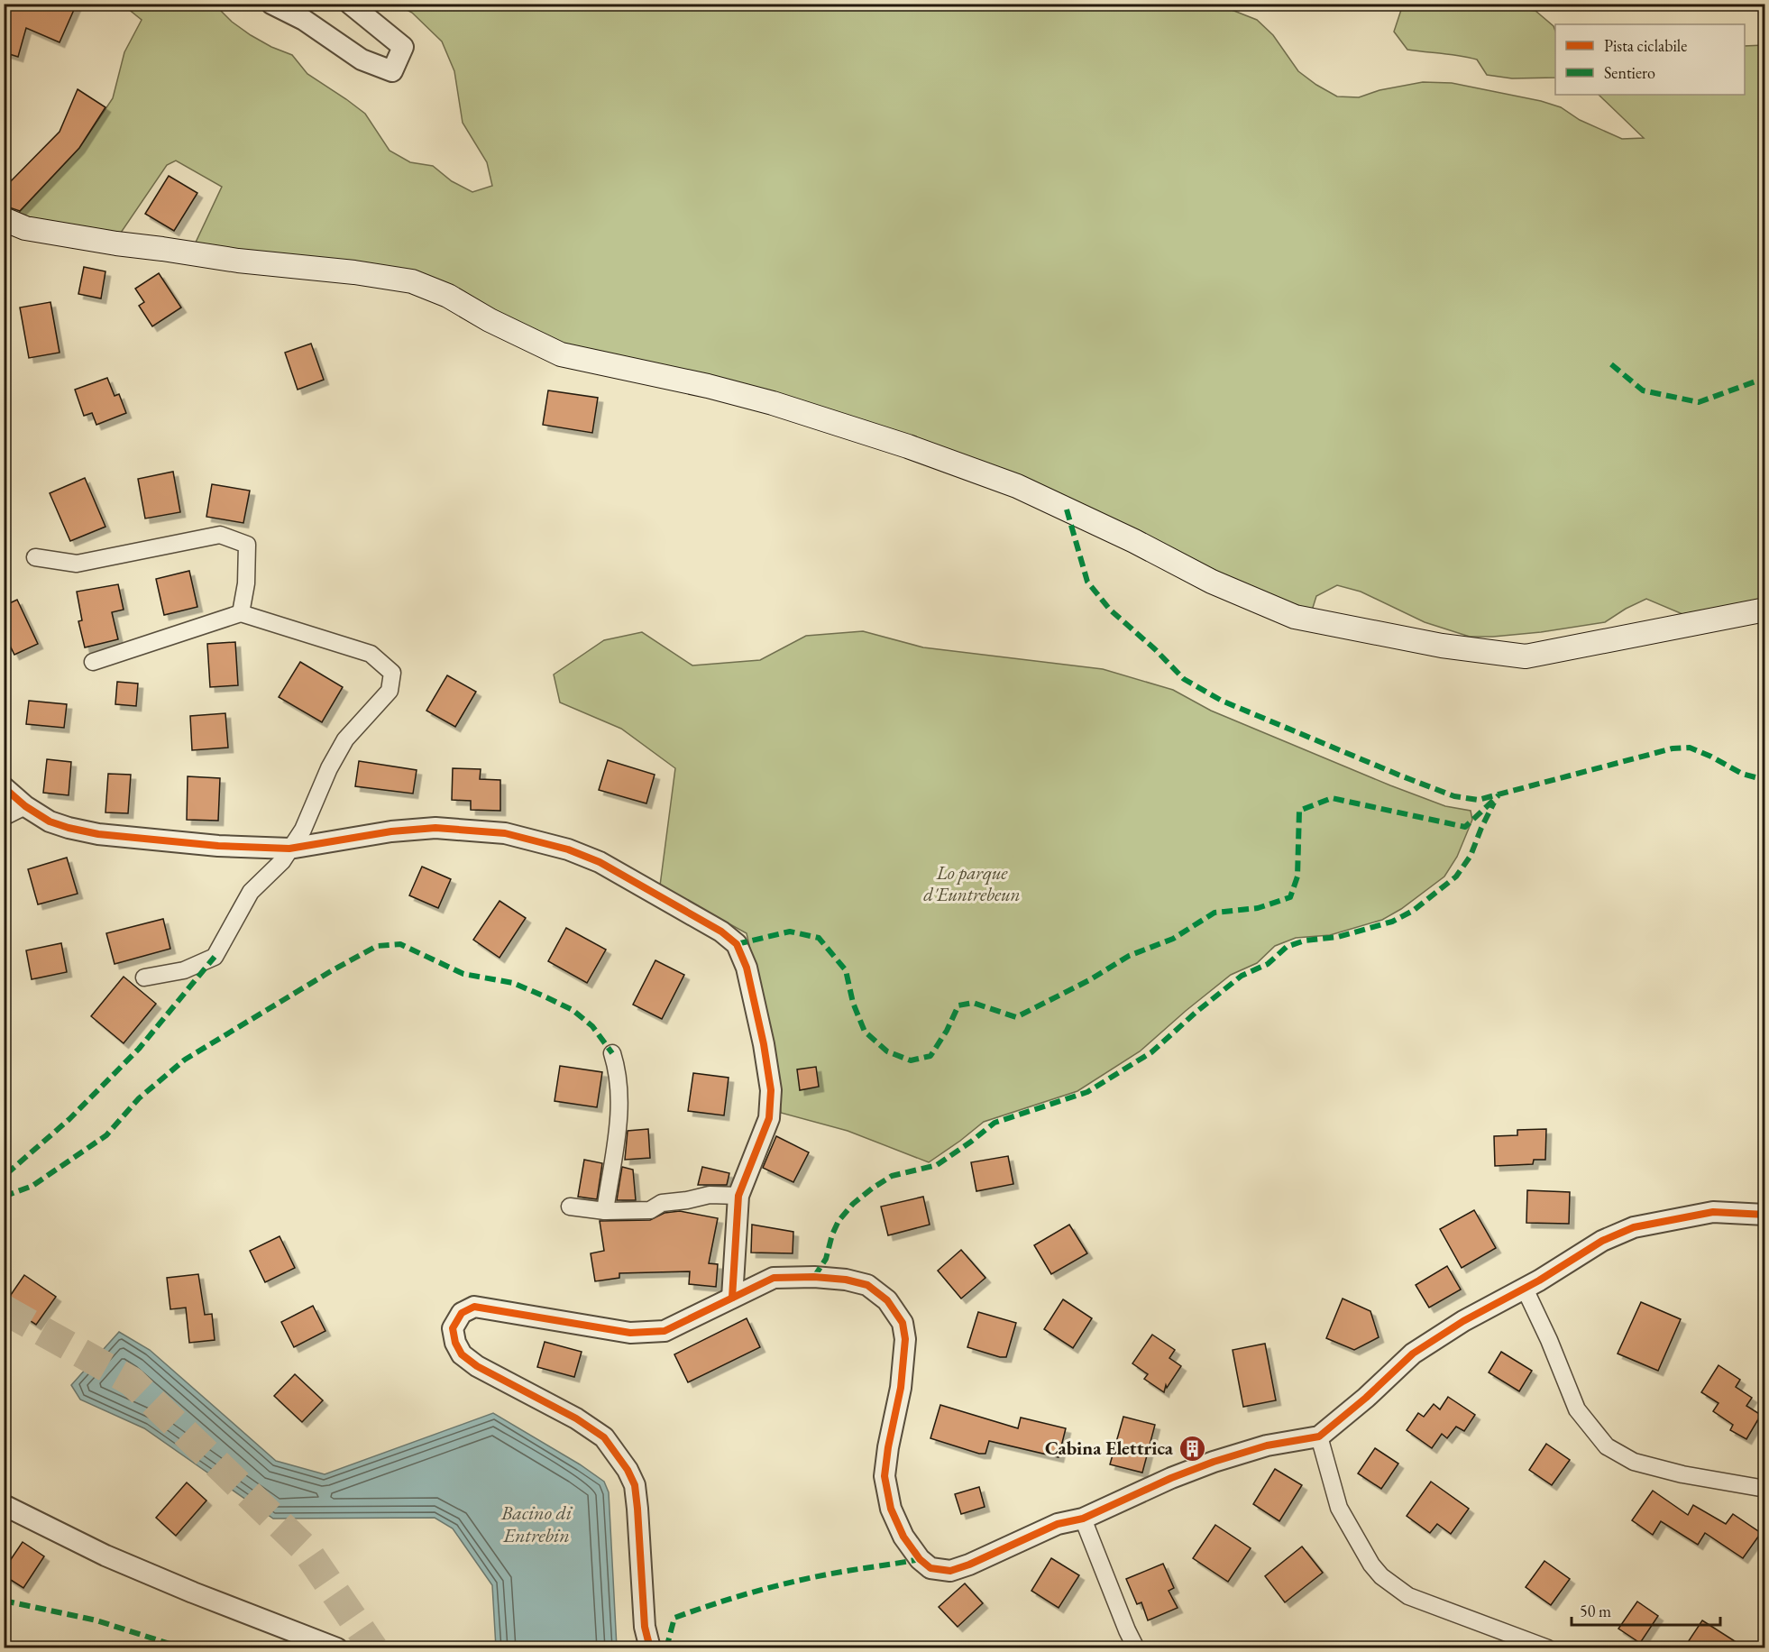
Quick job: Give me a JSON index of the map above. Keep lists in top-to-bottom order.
{
  "water": ["Bacino di Entrebin"],
  "parks": ["Lo parque d'Euntrebeun"],
  "places": {
    "building": ["Cabina Elettrica"]
  },
  "legend": ["Pista ciclabile", "Sentiero"],
  "scale_bar": "50 m"
}
